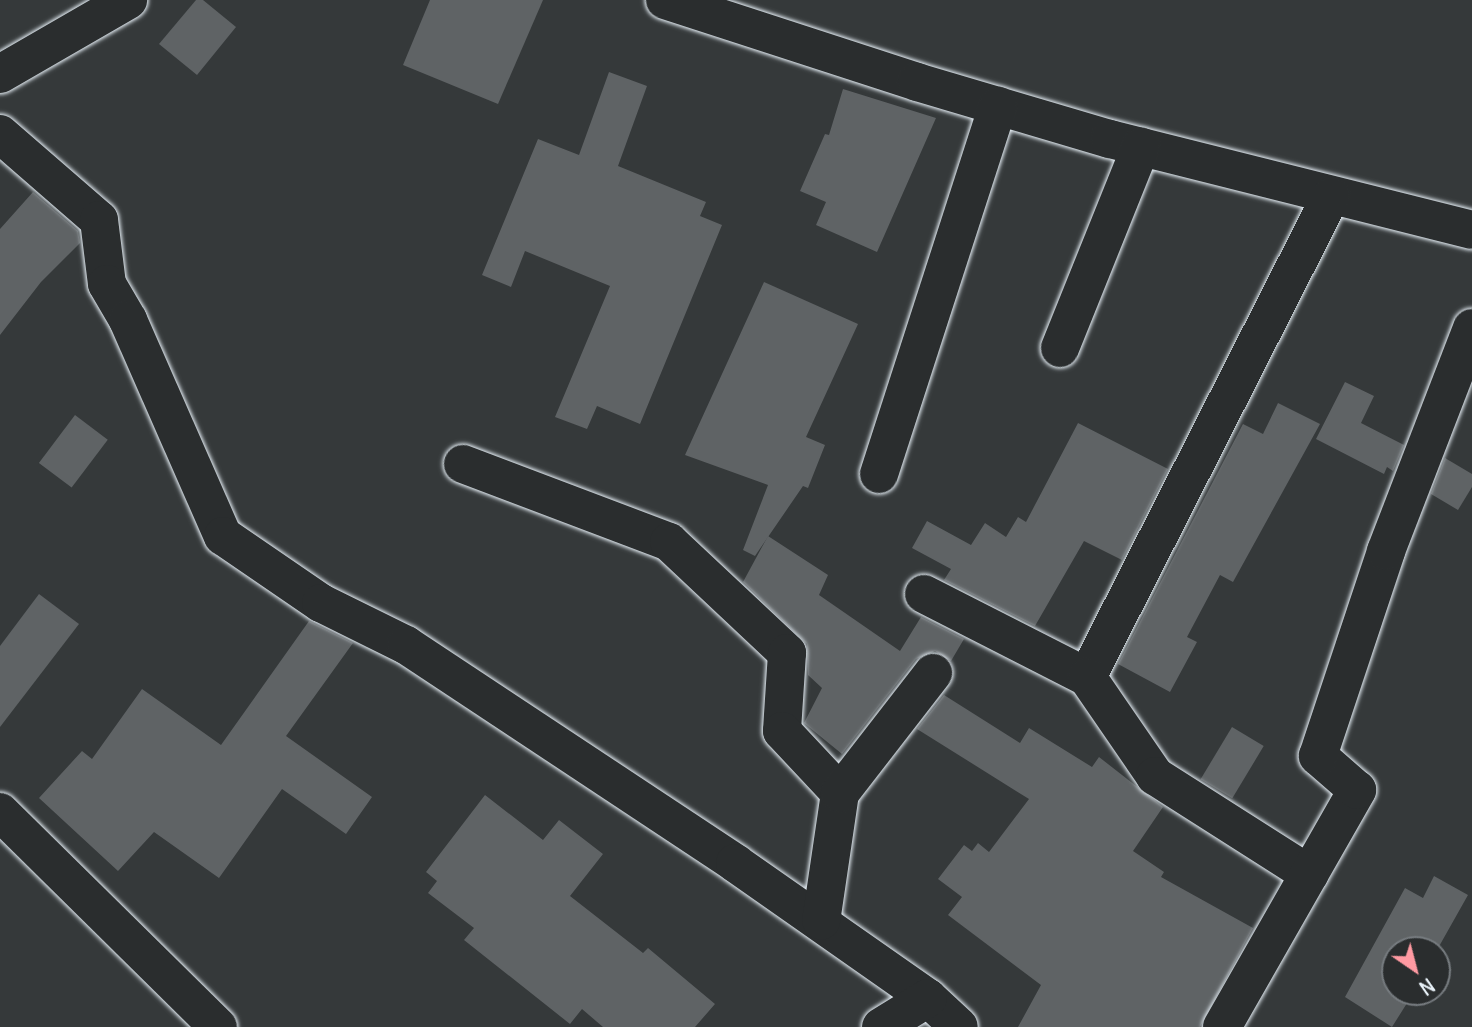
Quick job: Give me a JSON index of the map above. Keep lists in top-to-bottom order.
{
  "north": "bottom right"
}
